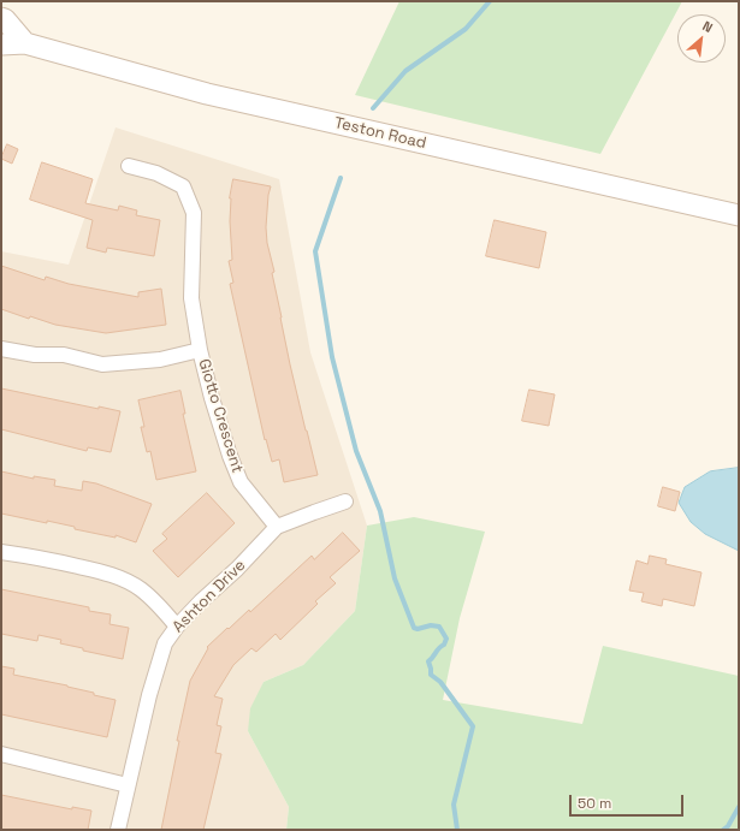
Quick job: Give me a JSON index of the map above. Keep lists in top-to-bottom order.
{
  "streets": {
    "main road": ["Teston Road"],
    "street": ["Giotto Crescent", "Ashton Drive"]
  },
  "crossings": [
    ["Giotto Crescent", "Ashton Drive"]
  ],
  "scale_bar": "50 m",
  "north": "top right"
}
